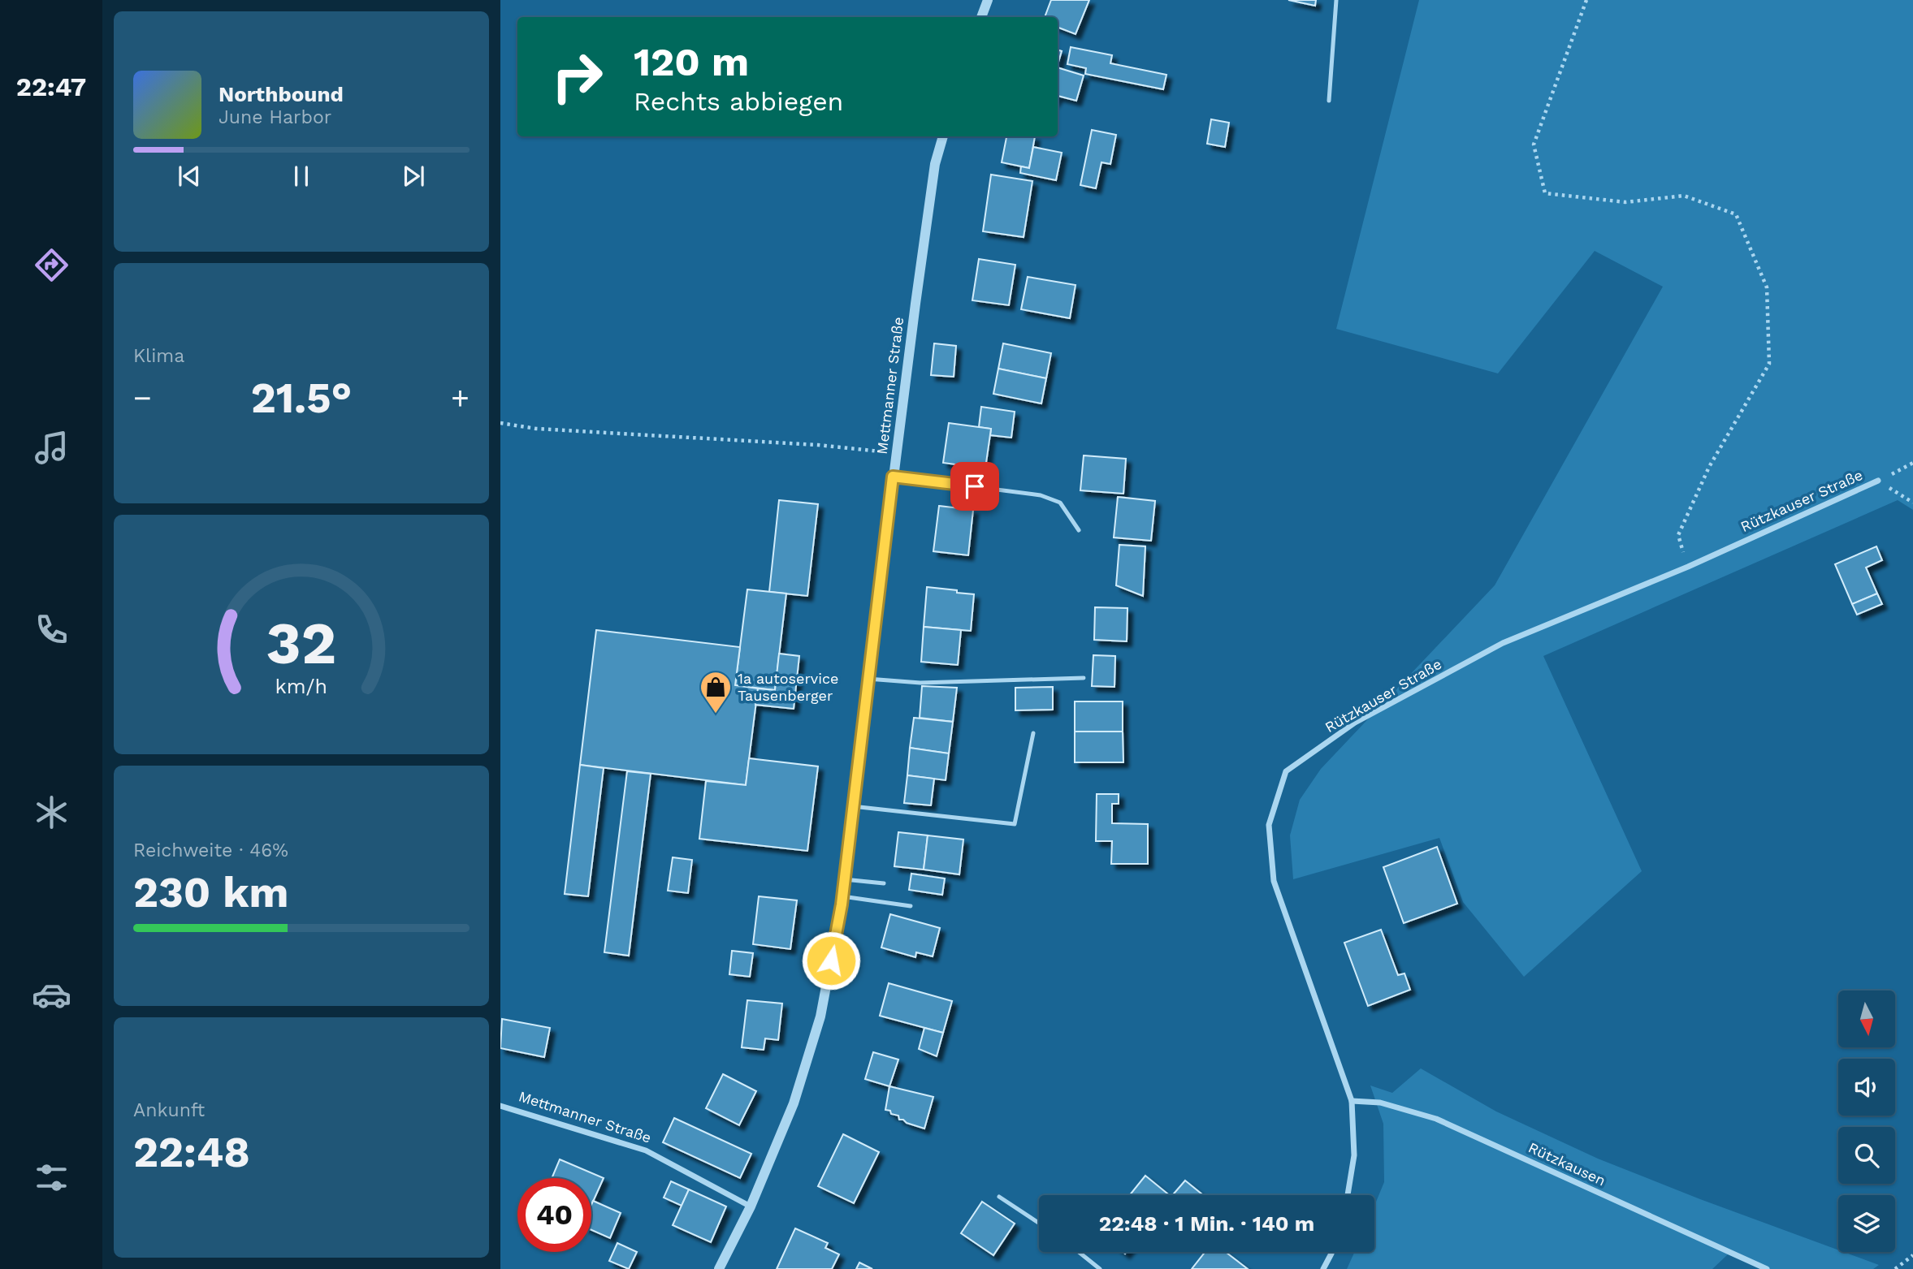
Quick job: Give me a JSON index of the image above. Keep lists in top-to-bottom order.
{
  "streets": {
    "street": ["Mettmanner Straße", "Rützkauser Straße", "Rützkausen"]
  },
  "crossings": [
    ["Rützkauser Straße", "Rützkausen"]
  ],
  "places": {
    "shop": ["1a autoservice Tausenberger"]
  },
  "north": "bottom",
  "page": {
    "tabs": "22:47",
    "turn": ["120 m", "Rechts abbiegen"],
    "song": ["Northbound", "June Harbor"],
    "tile": [
      "Klima",
      ["Reichweite · 46%", "230 km"],
      ["Ankunft", "22:48"]
    ],
    "heat": ["−", "21.5°", "+"],
    "limit": "40",
    "trip": "22:48 · 1 Min. · 140 m",
    "gauge": ["32", "km/h"]
  }
}
